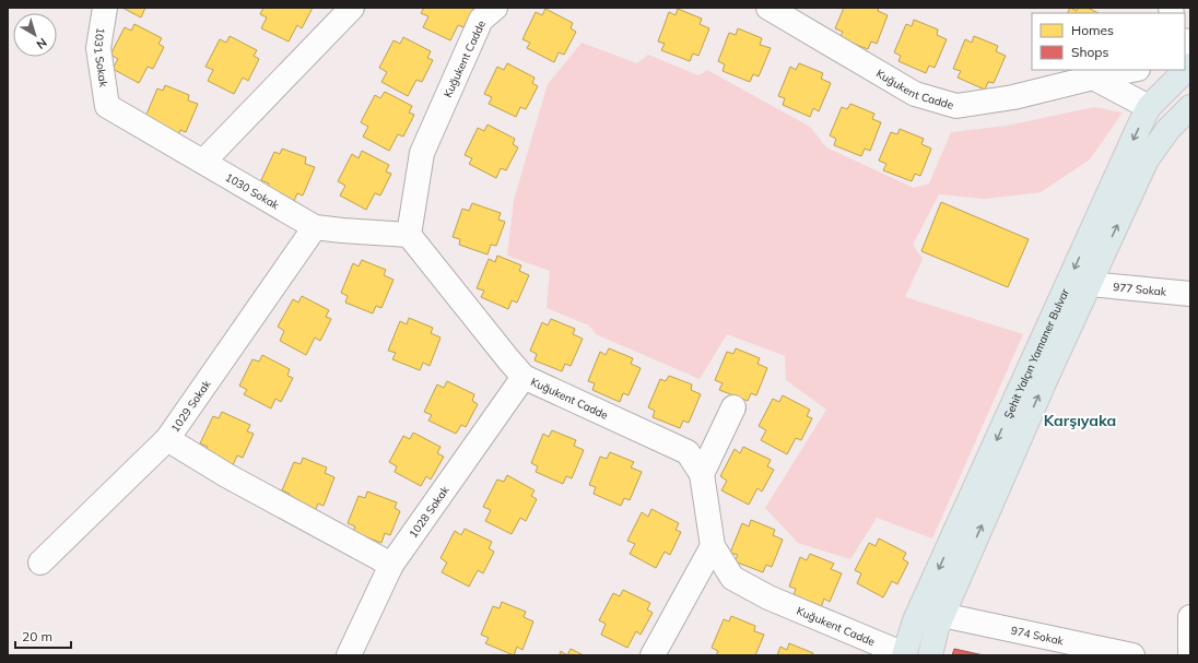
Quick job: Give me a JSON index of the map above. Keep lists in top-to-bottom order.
{
  "streets": {
    "highway": ["Şehit Yalçın Yamaner Bulvar"],
    "street": [
      "1031 Sokak",
      "Kuğukent Cadde",
      "1030 Sokak",
      "977 Sokak",
      "1029 Sokak",
      "1028 Sokak",
      "974 Sokak"
    ]
  },
  "crossings": [
    ["1031 Sokak", "1030 Sokak"],
    ["Kuğukent Cadde", "1030 Sokak"],
    ["Kuğukent Cadde", "Şehit Yalçın Yamaner Bulvar"],
    ["Kuğukent Cadde", "1028 Sokak"],
    ["1030 Sokak", "1029 Sokak"],
    ["977 Sokak", "Şehit Yalçın Yamaner Bulvar"],
    ["Şehit Yalçın Yamaner Bulvar", "974 Sokak"]
  ],
  "districts": ["Karşıyaka"],
  "legend": ["Homes", "Shops"],
  "scale_bar": "20 m",
  "north": "bottom right"
}
